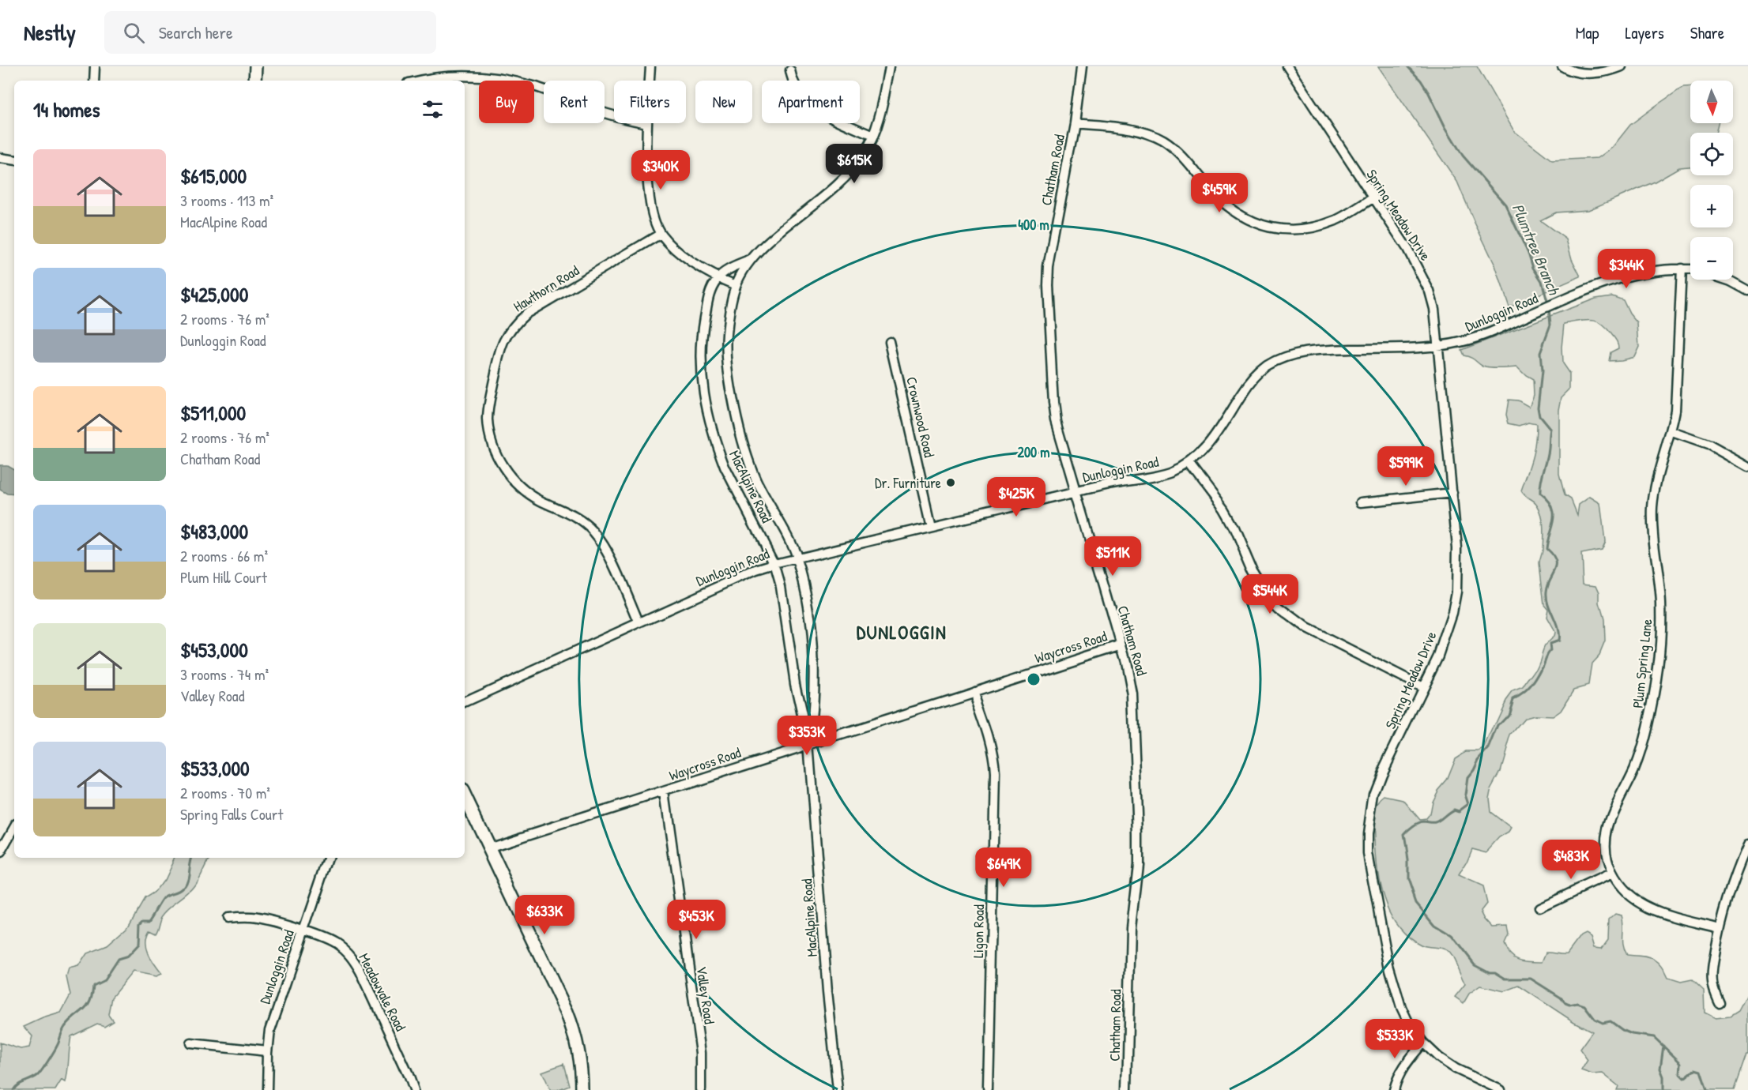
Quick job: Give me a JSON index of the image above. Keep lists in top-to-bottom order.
{
  "streets": {
    "street": [
      "Chatham Road",
      "Spring Meadow Drive",
      "Hawthorn Road",
      "Dunloggin Road",
      "Crownwood Road",
      "MacAlpine Road",
      "Waycross Road",
      "Plum Spring Lane",
      "Ligon Road",
      "Meadowvale Road",
      "Valley Road"
    ]
  },
  "crossings": [
    ["Chatham Road", "Dunloggin Road"],
    ["Chatham Road", "Waycross Road"],
    ["Spring Meadow Drive", "Dunloggin Road"],
    ["Hawthorn Road", "Dunloggin Road"],
    ["Dunloggin Road", "Crownwood Road"],
    ["Dunloggin Road", "MacAlpine Road"],
    ["Dunloggin Road", "Plum Spring Lane"],
    ["Dunloggin Road", "Meadowvale Road"],
    ["MacAlpine Road", "Waycross Road"],
    ["Waycross Road", "Ligon Road"],
    ["Waycross Road", "Valley Road"]
  ],
  "districts": ["DUNLOGGIN"],
  "water": ["Plumtree Branch"],
  "places": ["Dr. Furniture"],
  "north": "bottom",
  "page": {
    "header": "Nestly",
    "search": "Search here",
    "nav": ["Map", "Layers", "Share"],
    "map_buttons": ["+", "−"],
    "chip": [
      "Buy",
      "Rent",
      "Filters",
      "New",
      "Apartment"
    ],
    "heading": "14 homes",
    "list": [
      {
        "name": "$615,000",
        "note": "3 rooms · 113 m² · MacAlpine Road"
      },
      {
        "name": "$425,000",
        "note": "2 rooms · 76 m² · Dunloggin Road"
      },
      {
        "name": "$511,000",
        "note": "2 rooms · 76 m² · Chatham Road"
      },
      {
        "name": "$483,000",
        "note": "2 rooms · 66 m² · Plum Hill Court"
      },
      {
        "name": "$453,000",
        "note": "3 rooms · 74 m² · Valley Road"
      },
      {
        "name": "$533,000",
        "note": "2 rooms · 70 m² · Spring Falls Court"
      }
    ],
    "price": [
      "$615K",
      "$340K",
      "$459K",
      "$344K",
      "$599K",
      "$425K",
      "$511K",
      "$544K",
      "$353K",
      "$483K",
      "$649K",
      "$633K",
      "$453K",
      "$533K"
    ]
  },
  "rings": ["400 m", "200 m"]
}
